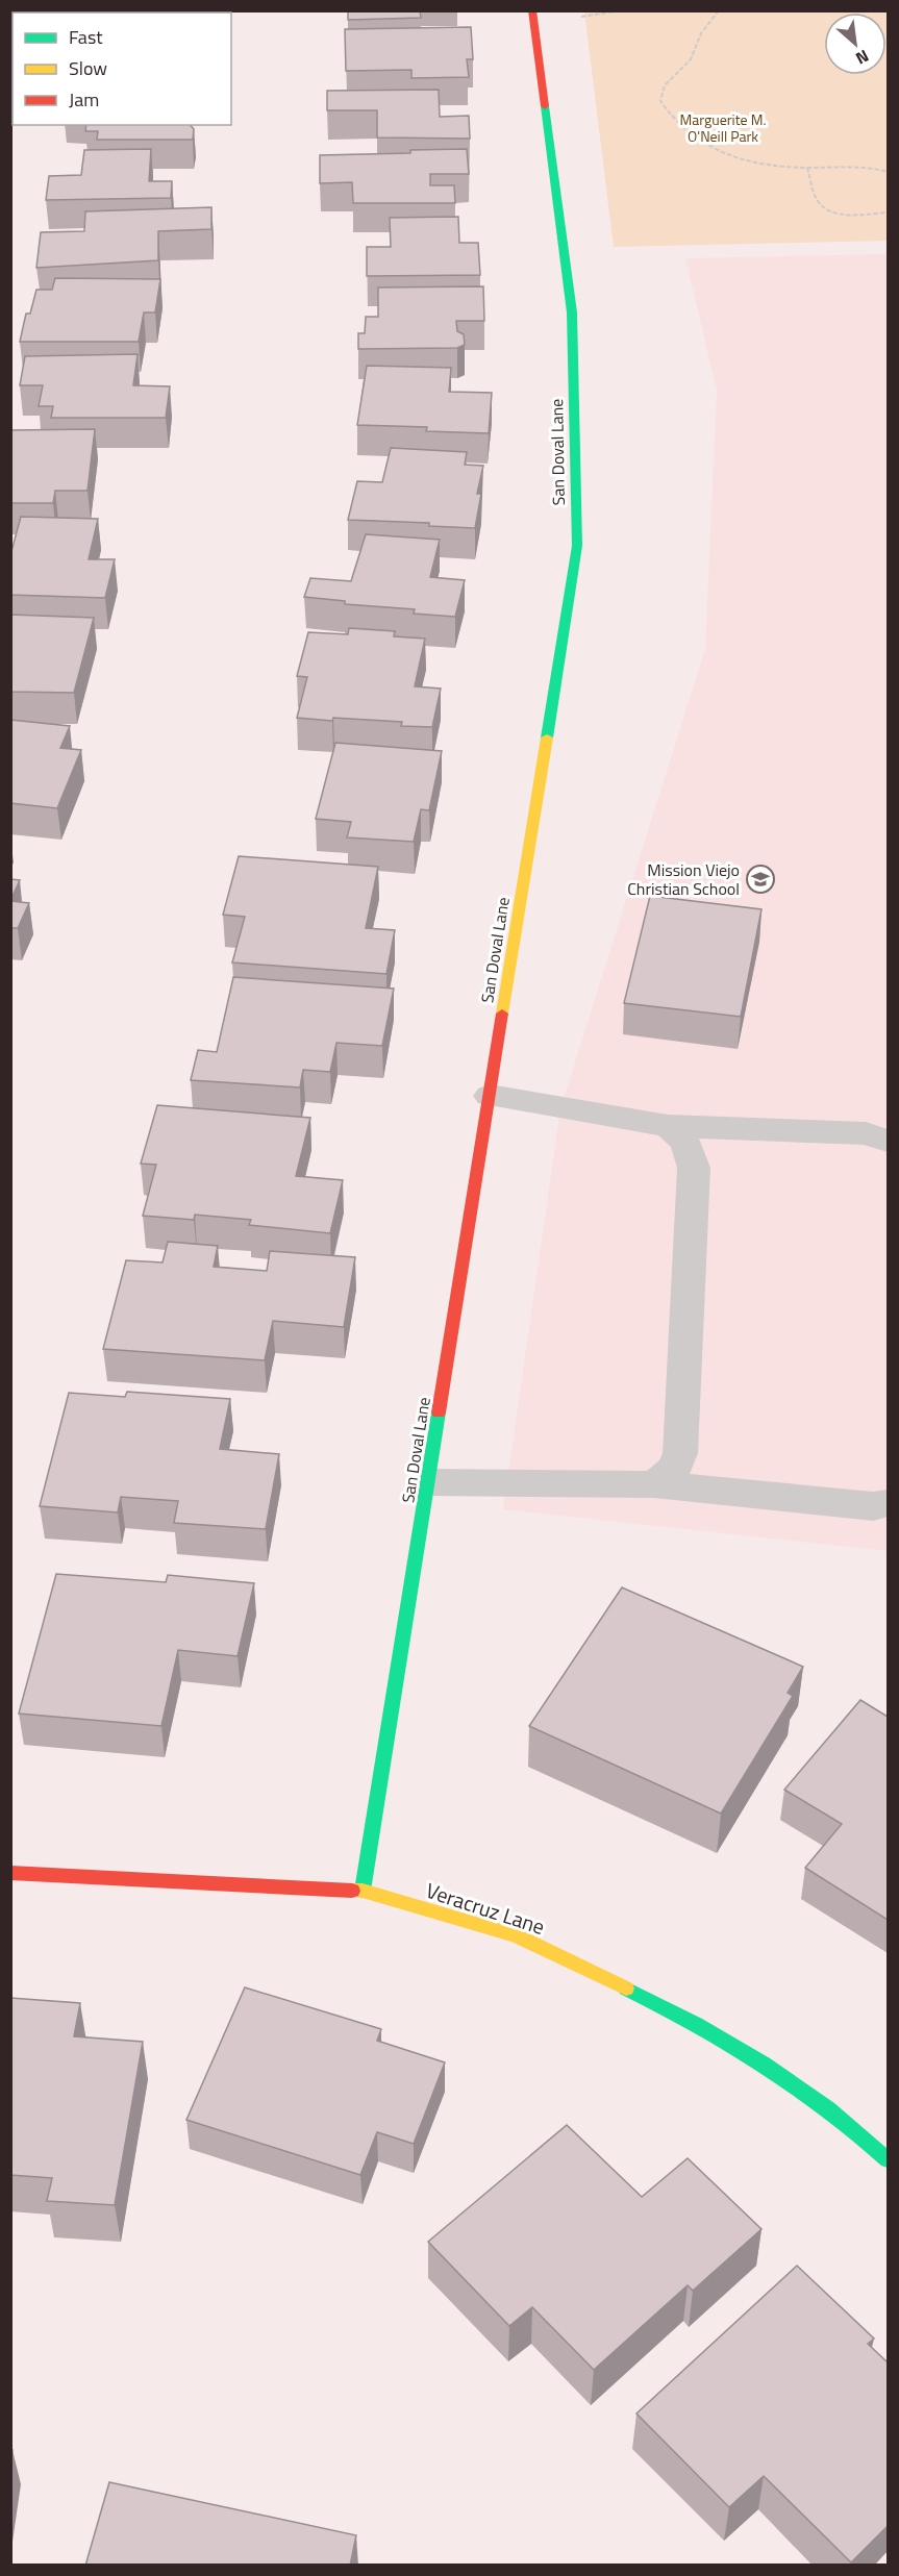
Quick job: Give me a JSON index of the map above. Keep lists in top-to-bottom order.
{
  "streets": {
    "street": ["San Doval Lane", "Veracruz Lane"]
  },
  "crossings": [
    ["San Doval Lane", "Veracruz Lane"]
  ],
  "parks": ["Marguerite M. O'Neill Park"],
  "places": {
    "school or university": ["Mission Viejo Christian School"]
  },
  "legend": ["Fast", "Slow", "Jam"],
  "north": "bottom right"
}
